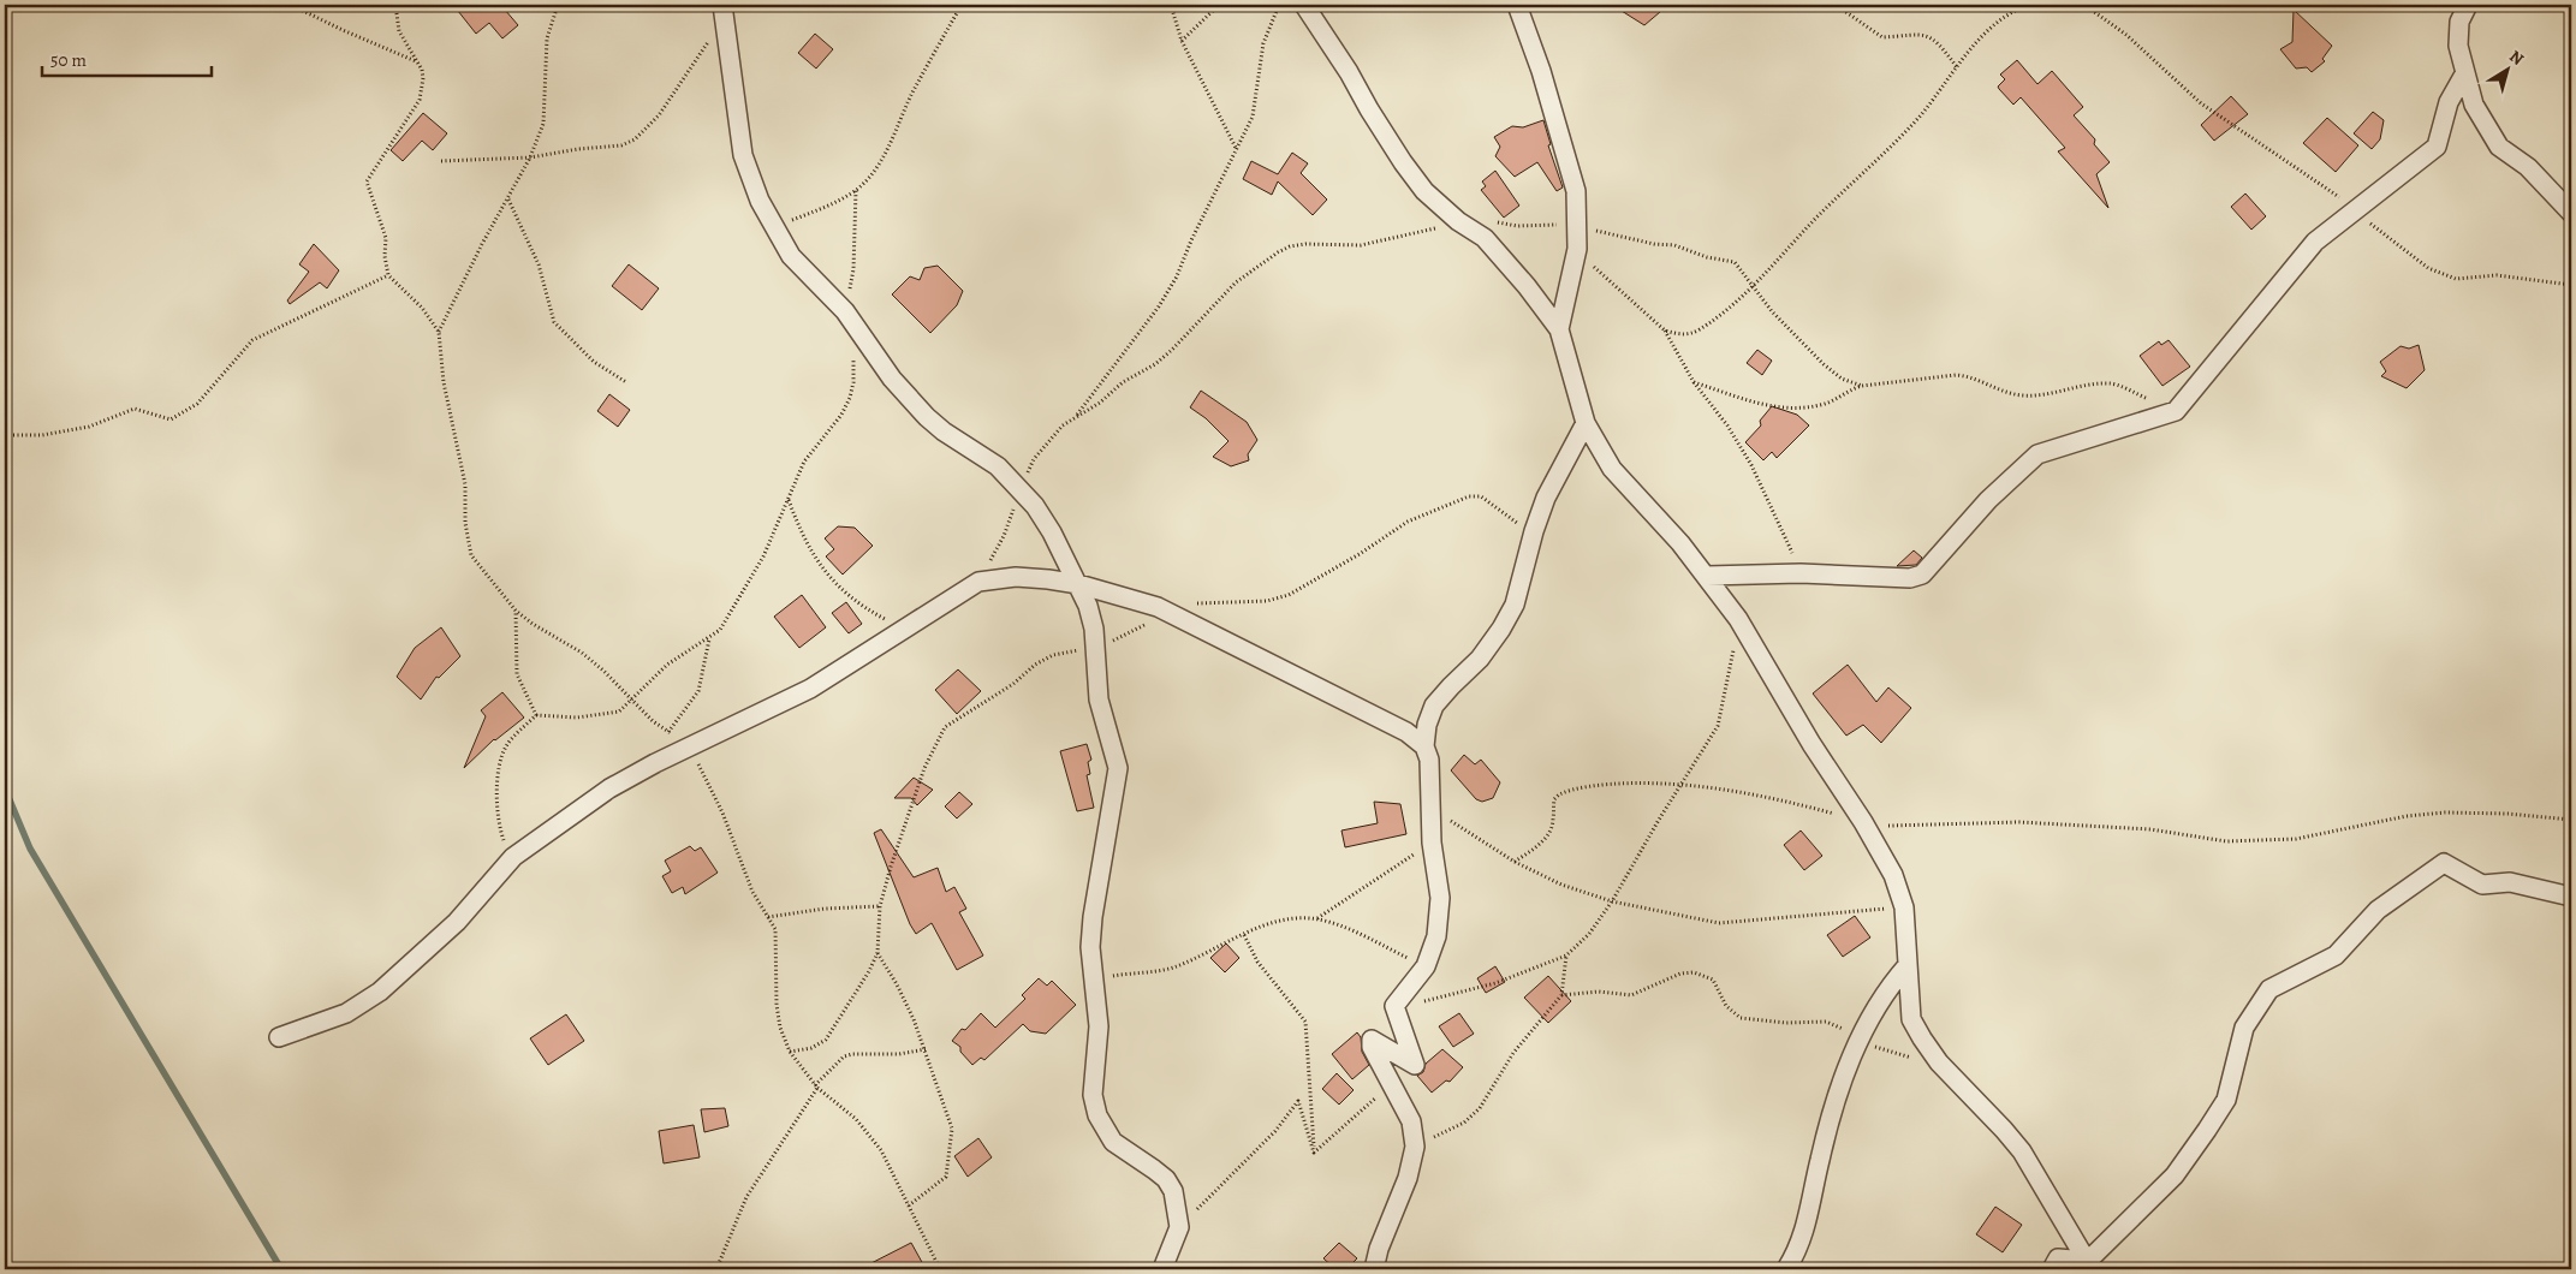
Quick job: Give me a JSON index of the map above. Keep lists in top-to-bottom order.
{
  "scale_bar": "50 m",
  "north": "top right"
}
